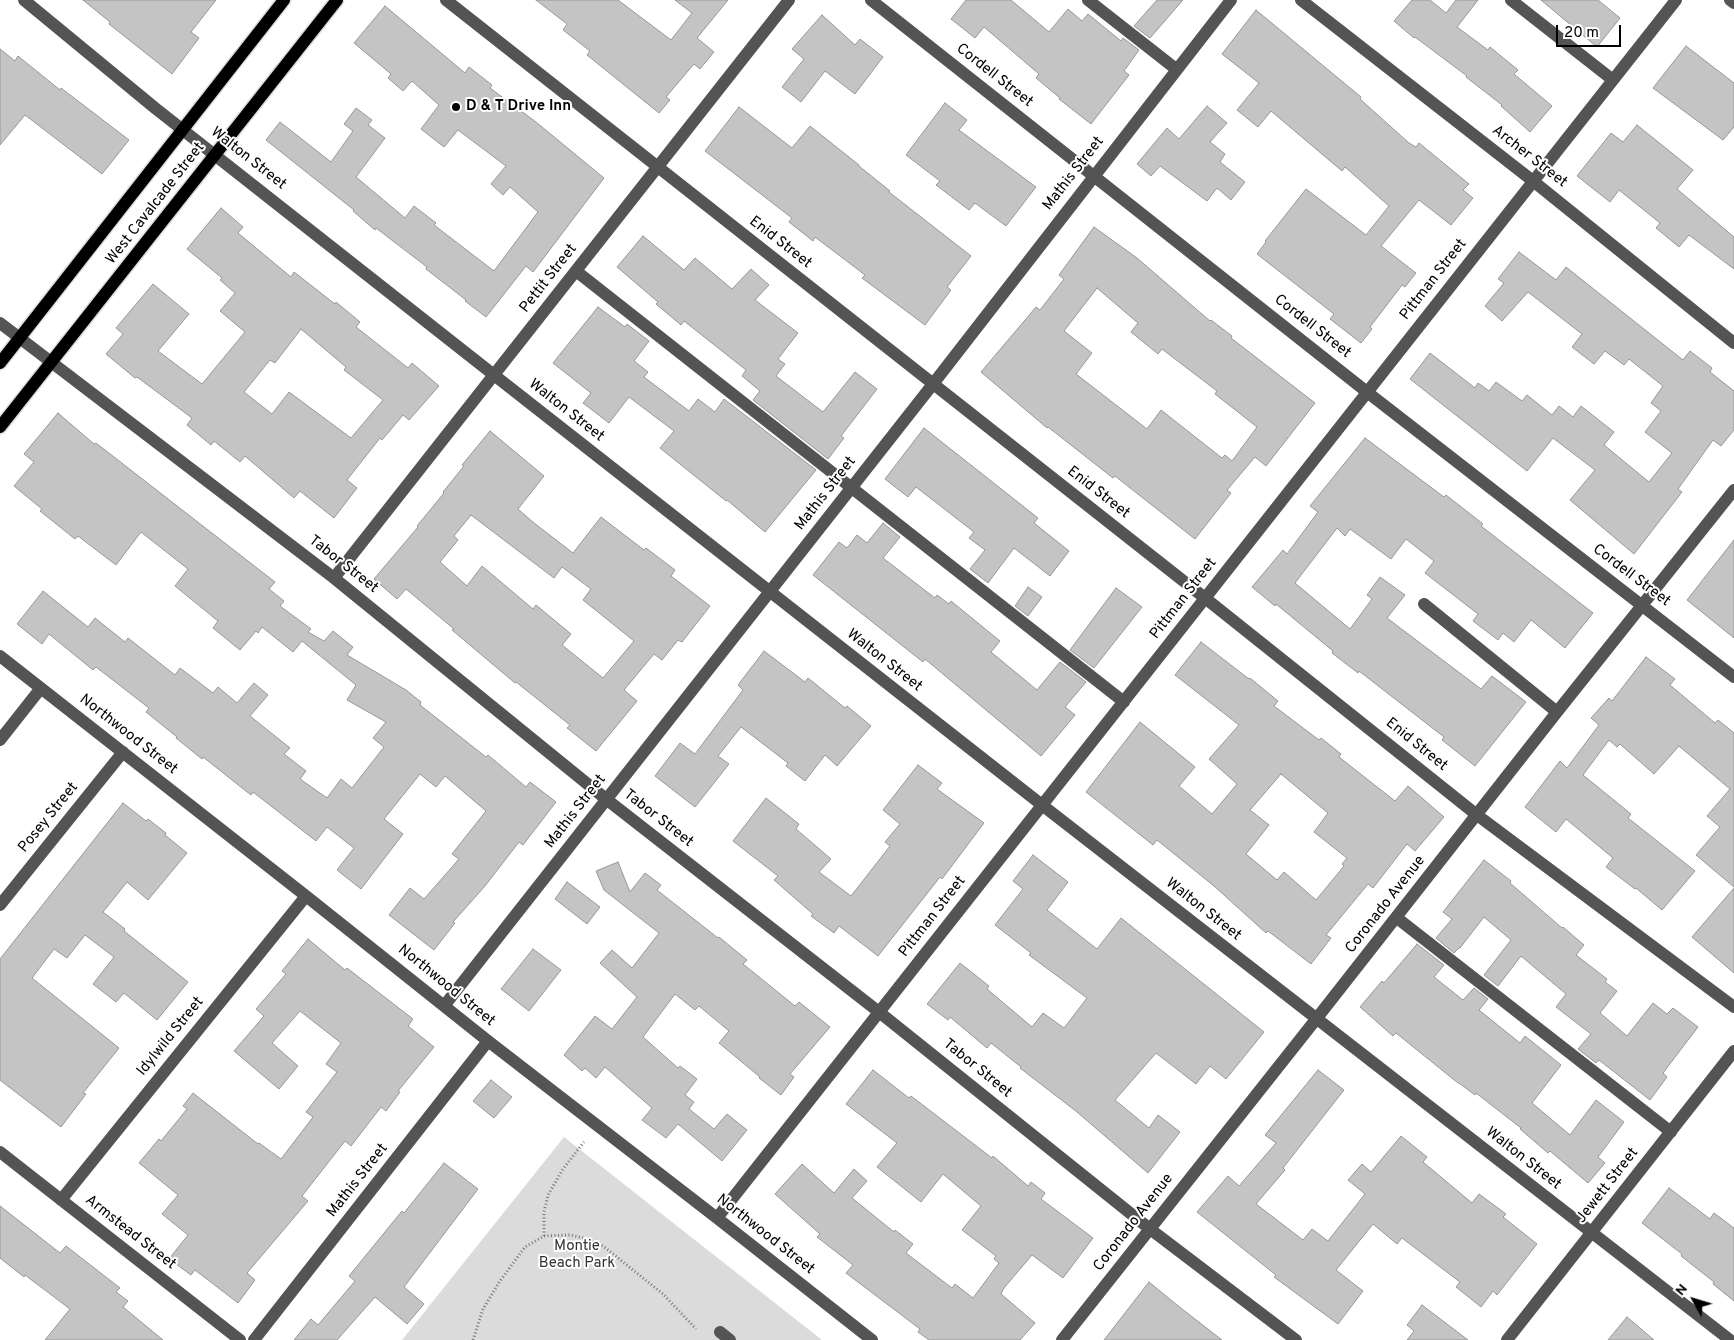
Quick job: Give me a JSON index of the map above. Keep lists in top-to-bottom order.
{
  "streets": {
    "main road": ["West Cavalcade Street"],
    "street": [
      "Cordell Street",
      "Archer Street",
      "Walton Street",
      "Mathis Street",
      "Enid Street",
      "Pettit Street",
      "Pittman Street",
      "Tabor Street",
      "Northwood Street",
      "Posey Street",
      "Coronado Avenue",
      "Idylwild Street",
      "Jewett Street",
      "Armstead Street"
    ]
  },
  "crossings": [
    ["Cordell Street", "Mathis Street"],
    ["Cordell Street", "Pittman Street"],
    ["Cordell Street", "Coronado Avenue"],
    ["Archer Street", "Pittman Street"],
    ["Walton Street", "Mathis Street"],
    ["Walton Street", "West Cavalcade Street"],
    ["Walton Street", "Pettit Street"],
    ["Walton Street", "Pittman Street"],
    ["Walton Street", "Coronado Avenue"],
    ["Walton Street", "Jewett Street"],
    ["Mathis Street", "Enid Street"],
    ["Mathis Street", "Tabor Street"],
    ["Mathis Street", "Northwood Street"],
    ["West Cavalcade Street", "Tabor Street"],
    ["Enid Street", "Pettit Street"],
    ["Enid Street", "Pittman Street"],
    ["Enid Street", "Coronado Avenue"],
    ["Pettit Street", "Tabor Street"],
    ["Pittman Street", "Tabor Street"],
    ["Pittman Street", "Northwood Street"],
    ["Tabor Street", "Coronado Avenue"],
    ["Northwood Street", "Posey Street"],
    ["Northwood Street", "Idylwild Street"],
    ["Idylwild Street", "Armstead Street"]
  ],
  "parks": ["Montie Beach Park"],
  "places": ["D & T Drive Inn"],
  "scale_bar": "20 m",
  "north": "top left"
}
